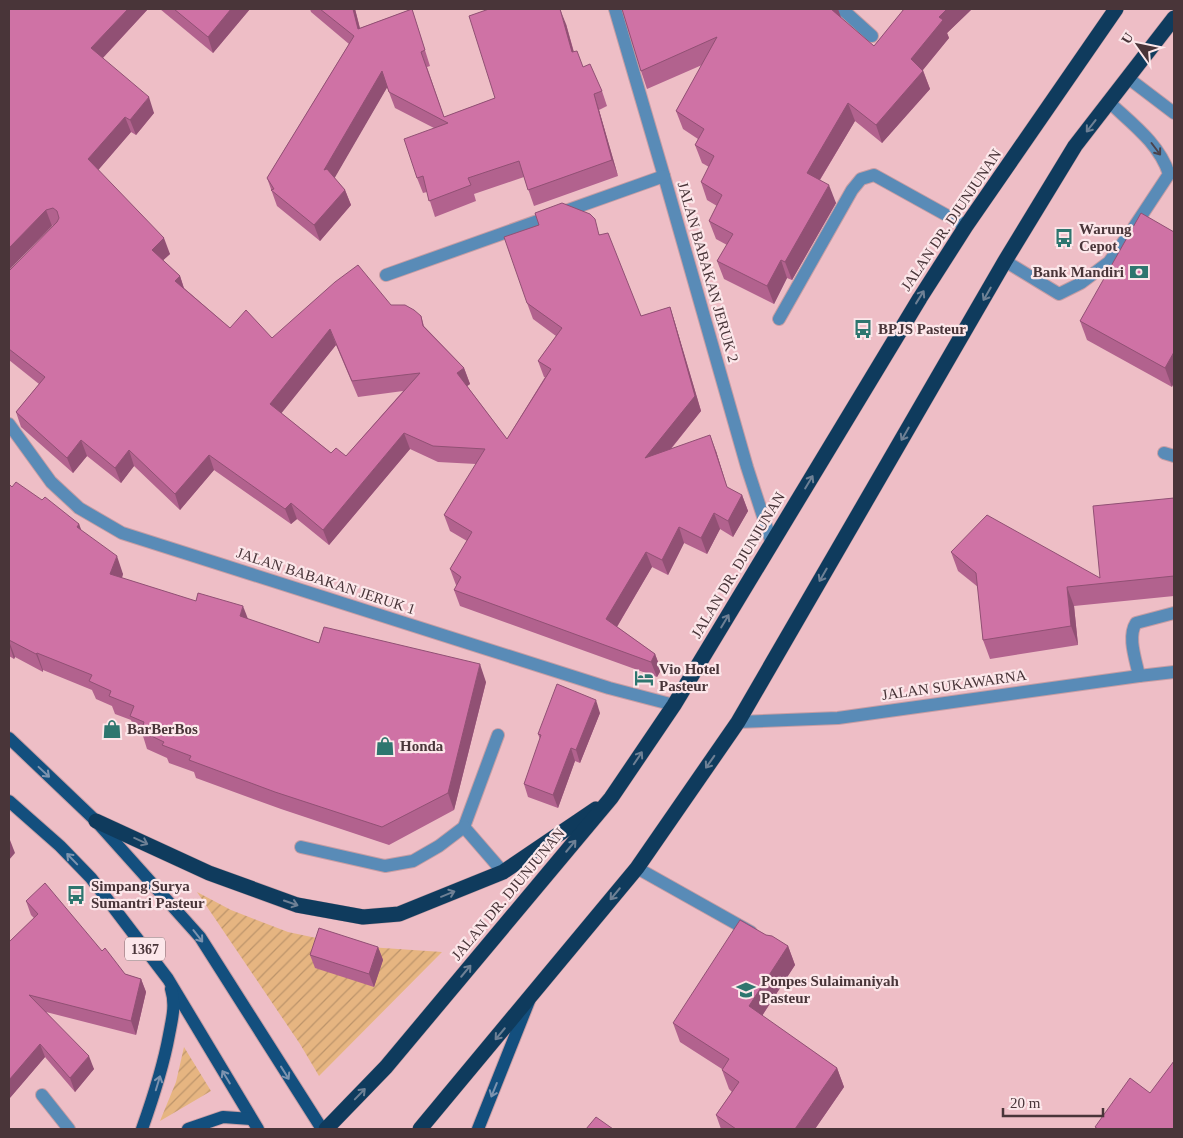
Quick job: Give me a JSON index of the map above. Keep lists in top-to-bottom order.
{
  "streets": {
    "highway": ["JALAN DR. DJUNJUNAN"],
    "main road": ["1367"],
    "street": ["JALAN BABAKAN JERUK 2", "JALAN BABAKAN JERUK 1", "JALAN SUKAWARNA"]
  },
  "crossings": [
    ["JALAN DR. DJUNJUNAN", "JALAN BABAKAN JERUK 2"],
    ["JALAN DR. DJUNJUNAN", "JALAN BABAKAN JERUK 1"]
  ],
  "places": {
    "bus stop": ["Warung Cepot", "BPJS Pasteur", "Simpang Surya Sumantri Pasteur"],
    "bank": ["Bank Mandiri"],
    "hotel": ["Vio Hotel Pasteur"],
    "shop": ["BarBerBos", "Honda"],
    "school or university": ["Ponpes Sulaimaniyah Pasteur"]
  },
  "scale_bar": "20 m",
  "north": "top left"
}
